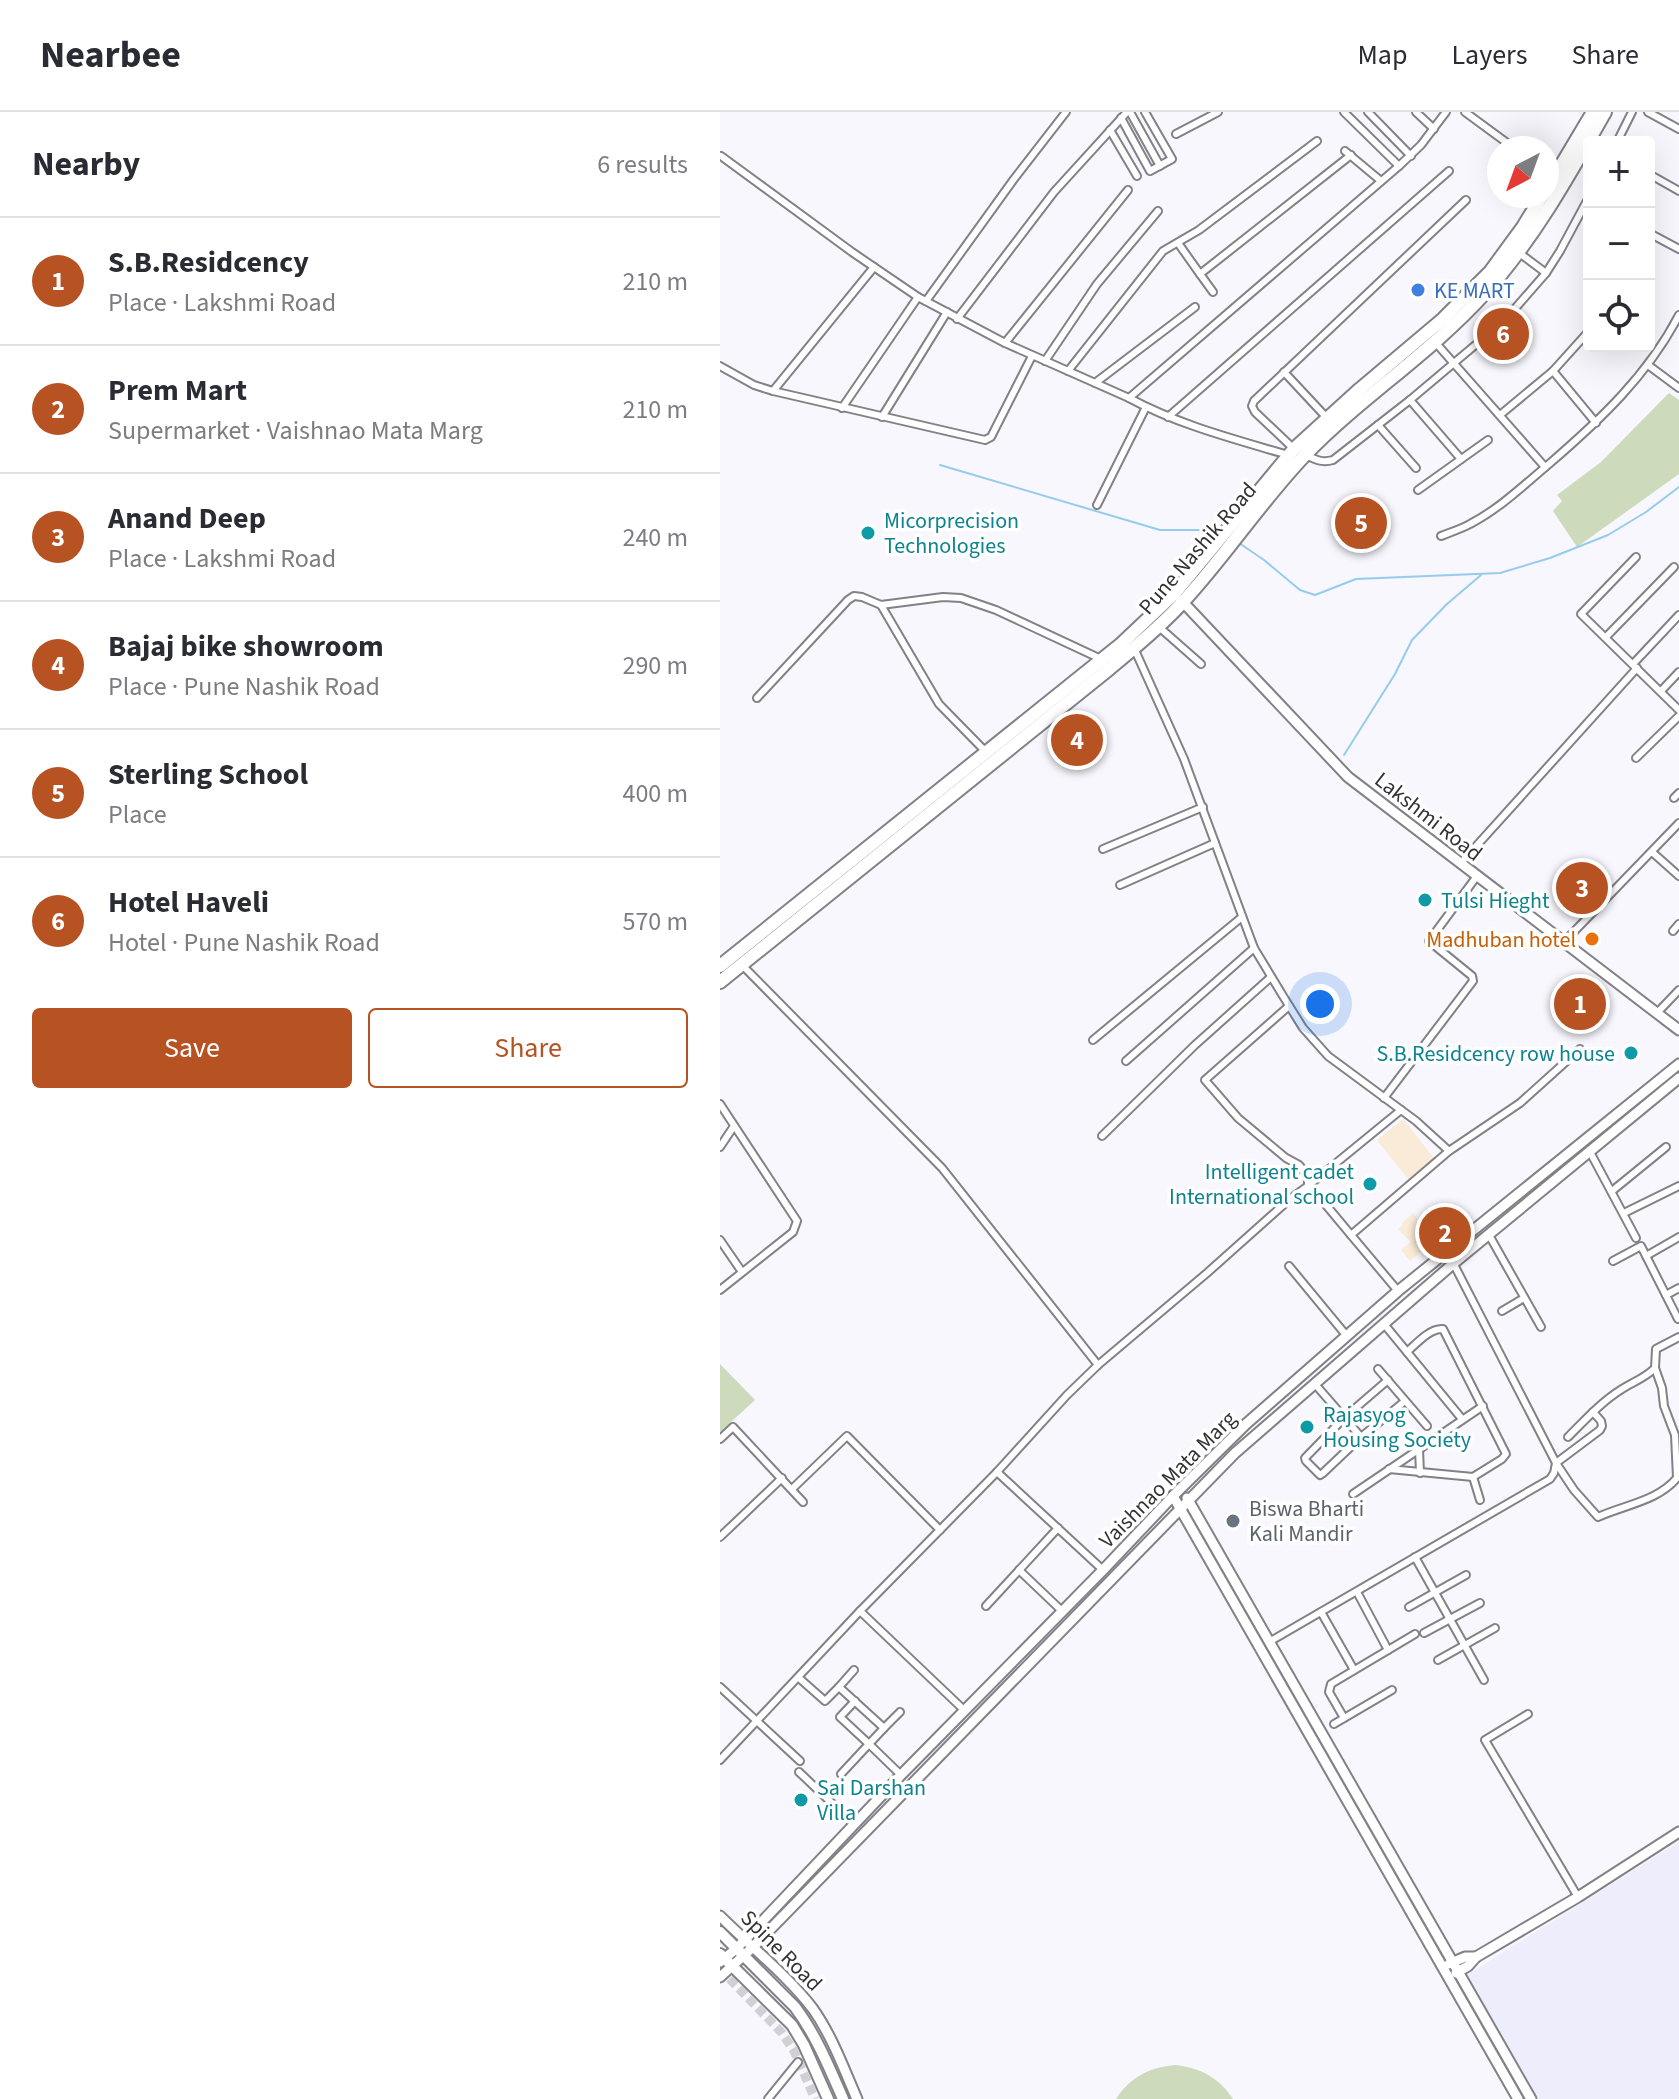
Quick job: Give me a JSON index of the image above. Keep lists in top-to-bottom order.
{
  "streets": {
    "highway": ["Pune Nashik Road"],
    "main road": ["Lakshmi Road", "Vaishnao Mata Marg", "Spine Road"]
  },
  "crossings": [
    ["Pune Nashik Road", "Lakshmi Road"],
    ["Vaishnao Mata Marg", "Spine Road"]
  ],
  "places": [
    "KE MART",
    "Micorprecision Technologies",
    "Tulsi Hieght",
    "Madhuban hotel",
    "S.B.Residcency row house",
    "Intelligent cadet International school",
    "Rajasyog Housing Society",
    "Biswa Bharti Kali Mandir",
    "Sai Darshan Villa"
  ],
  "north": "bottom left",
  "page": {
    "header": "Nearbee",
    "nav": ["Map", "Layers", "Share"],
    "heading": ["Nearby", "6 results"],
    "map_buttons": ["+", "−"],
    "list": [
      {
        "mark": "1",
        "name": "S.B.Residcency",
        "note": "Place · Lakshmi Road",
        "value": "210 m"
      },
      {
        "mark": "2",
        "name": "Prem Mart",
        "note": "Supermarket · Vaishnao Mata Marg",
        "value": "210 m"
      },
      {
        "mark": "3",
        "name": "Anand Deep",
        "note": "Place · Lakshmi Road",
        "value": "240 m"
      },
      {
        "mark": "4",
        "name": "Bajaj bike showroom",
        "note": "Place · Pune Nashik Road",
        "value": "290 m"
      },
      {
        "mark": "5",
        "name": "Sterling School",
        "note": "Place",
        "value": "400 m"
      },
      {
        "mark": "6",
        "name": "Hotel Haveli",
        "note": "Hotel · Pune Nashik Road",
        "value": "570 m"
      }
    ],
    "pins": [
      "6",
      "5",
      "4",
      "3",
      "1",
      "2"
    ],
    "buttons": ["Save", "Share"]
  }
}
